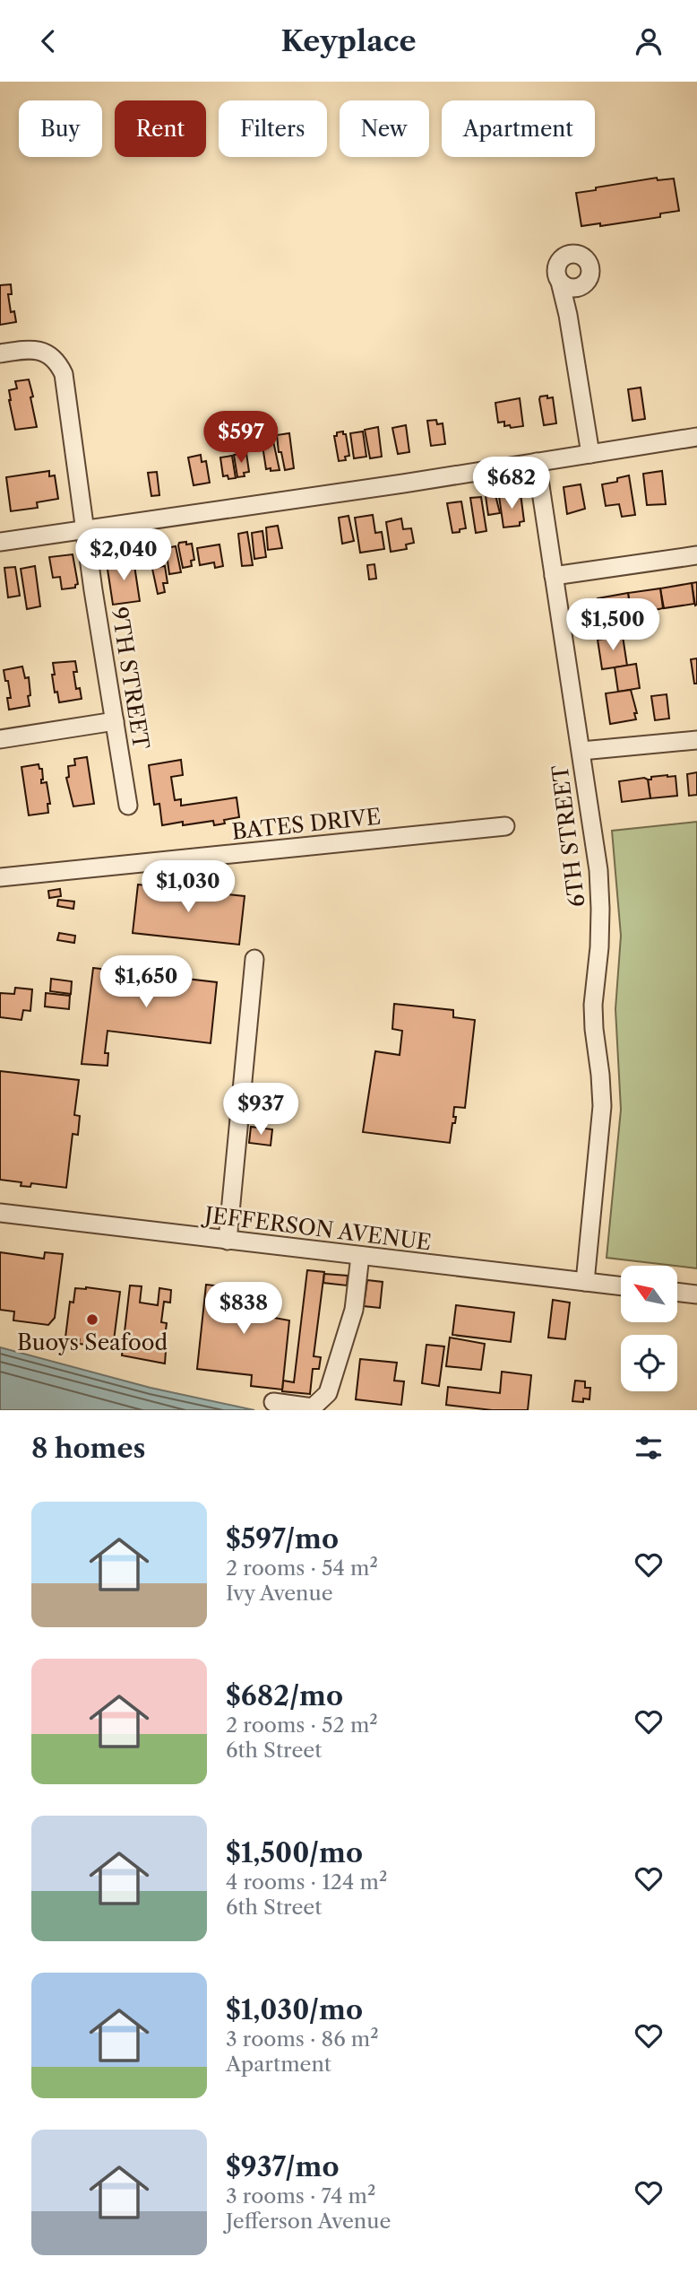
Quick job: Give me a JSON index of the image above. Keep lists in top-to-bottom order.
{
  "streets": {
    "street": [
      "9TH STREET",
      "BATES DRIVE",
      "6TH STREET",
      "JEFFERSON AVENUE"
    ]
  },
  "crossings": [
    ["6TH STREET", "JEFFERSON AVENUE"]
  ],
  "places": ["Buoys Seafood"],
  "north": "top left",
  "page": {
    "header": "Keyplace",
    "chip": [
      "Buy",
      "Rent",
      "Filters",
      "New",
      "Apartment"
    ],
    "price": [
      "$597",
      "$682",
      "$2,040",
      "$1,500",
      "$1,030",
      "$1,650",
      "$937",
      "$838"
    ],
    "heading": "8 homes",
    "list": [
      {
        "name": "$597/mo",
        "note": "2 rooms · 54 m² · Ivy Avenue"
      },
      {
        "name": "$682/mo",
        "note": "2 rooms · 52 m² · 6th Street"
      },
      {
        "name": "$1,500/mo",
        "note": "4 rooms · 124 m² · 6th Street"
      },
      {
        "name": "$1,030/mo",
        "note": "3 rooms · 86 m² · Apartment"
      },
      {
        "name": "$937/mo",
        "note": "3 rooms · 74 m² · Jefferson Avenue"
      }
    ]
  }
}
